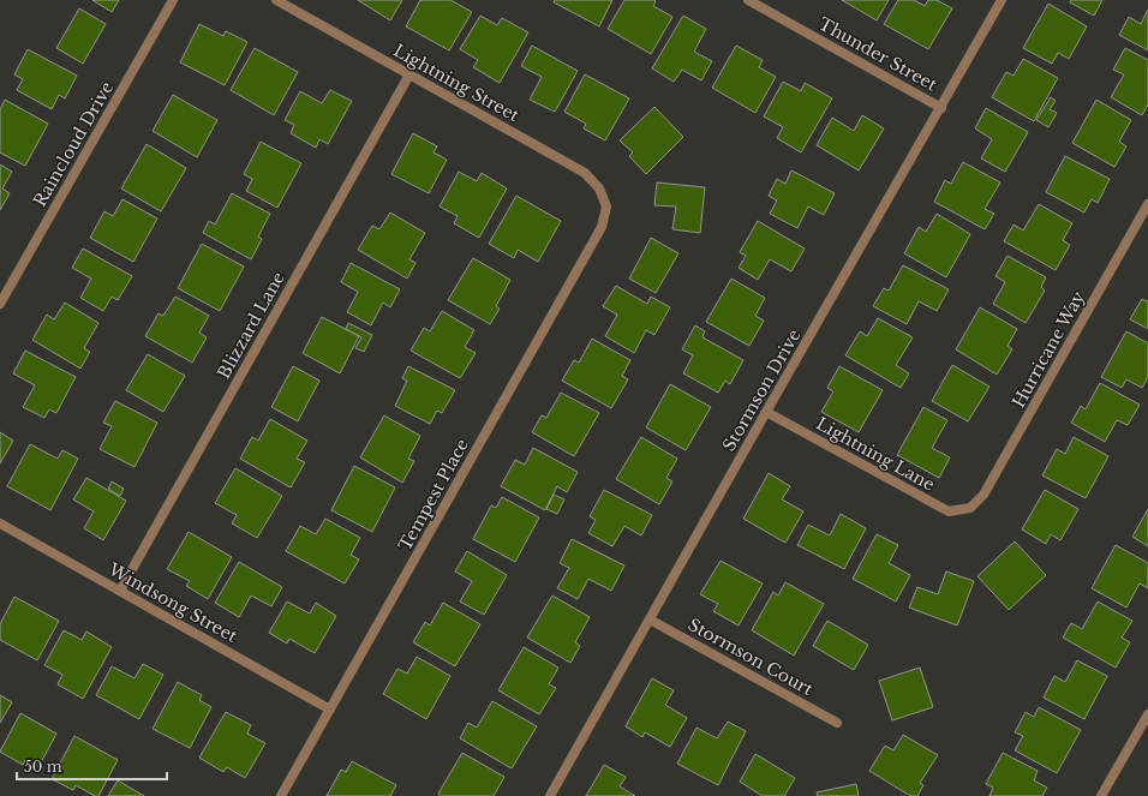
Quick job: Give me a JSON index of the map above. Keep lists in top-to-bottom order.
{
  "streets": {
    "street": [
      "Thunder Street",
      "Lightning Street",
      "Raincloud Drive",
      "Blizzard Lane",
      "Hurricane Way",
      "Stormson Drive",
      "Lightning Lane",
      "Tempest Place",
      "Windsong Street",
      "Stormson Court"
    ]
  },
  "crossings": [
    ["Thunder Street", "Stormson Drive"],
    ["Lightning Street", "Blizzard Lane"],
    ["Lightning Street", "Tempest Place"],
    ["Blizzard Lane", "Windsong Street"],
    ["Hurricane Way", "Lightning Lane"],
    ["Stormson Drive", "Lightning Lane"],
    ["Stormson Drive", "Stormson Court"],
    ["Tempest Place", "Windsong Street"]
  ],
  "scale_bar": "50 m"
}
